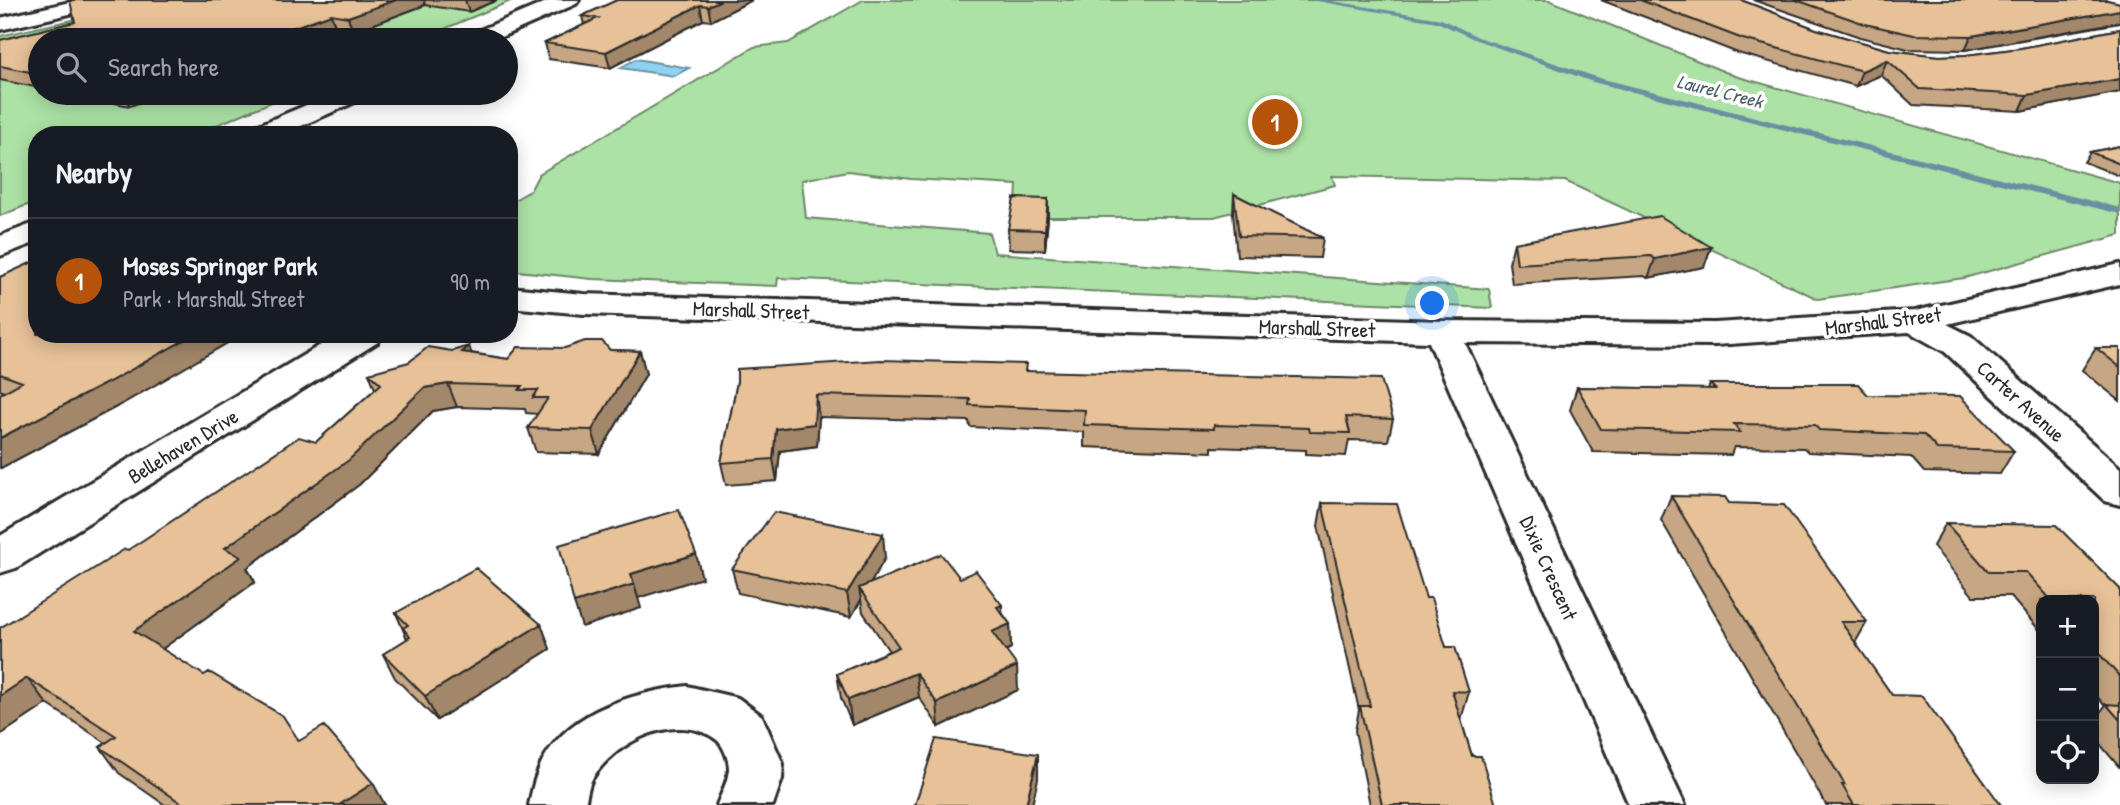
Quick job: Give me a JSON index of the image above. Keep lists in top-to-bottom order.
{
  "streets": {
    "street": [
      "Marshall Street",
      "Carter Avenue",
      "Bellehaven Drive",
      "Dixie Crescent"
    ]
  },
  "crossings": [
    ["Marshall Street", "Carter Avenue"],
    ["Marshall Street", "Dixie Crescent"]
  ],
  "water": ["Laurel Creek"],
  "page": {
    "search": "Search here",
    "pins": "1",
    "heading": "Nearby",
    "list": [
      {
        "mark": "1",
        "name": "Moses Springer Park",
        "note": "Park · Marshall Street",
        "value": "90 m"
      }
    ],
    "map_buttons": ["+", "−"]
  }
}
